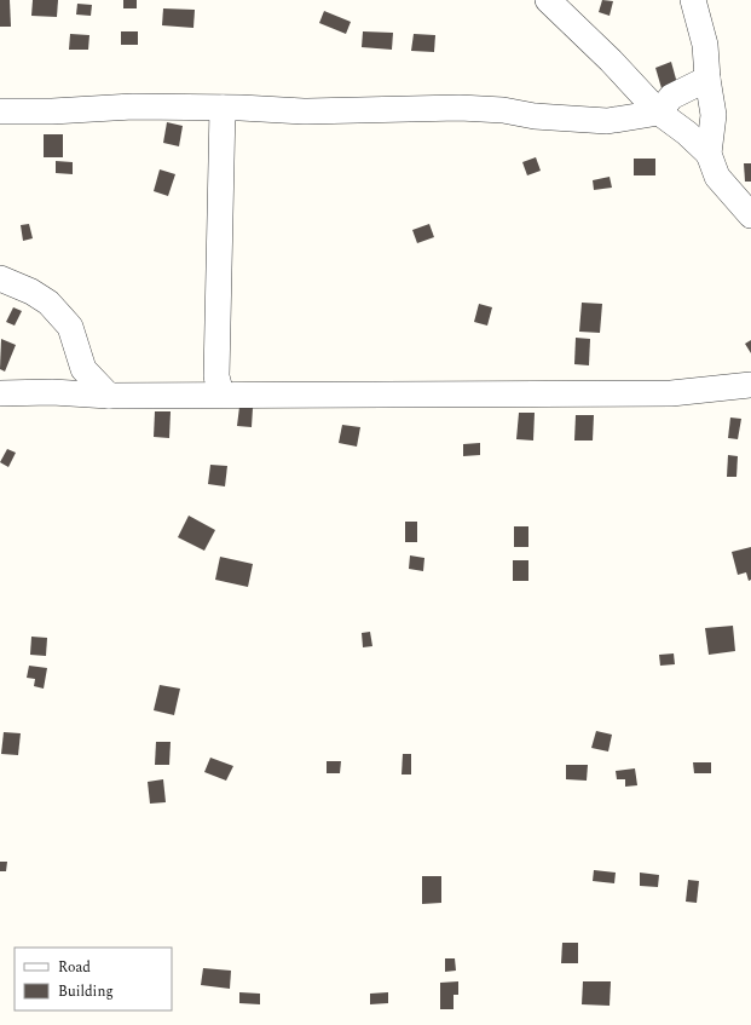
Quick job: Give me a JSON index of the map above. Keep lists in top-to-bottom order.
{
  "legend": ["Road", "Building"]
}
